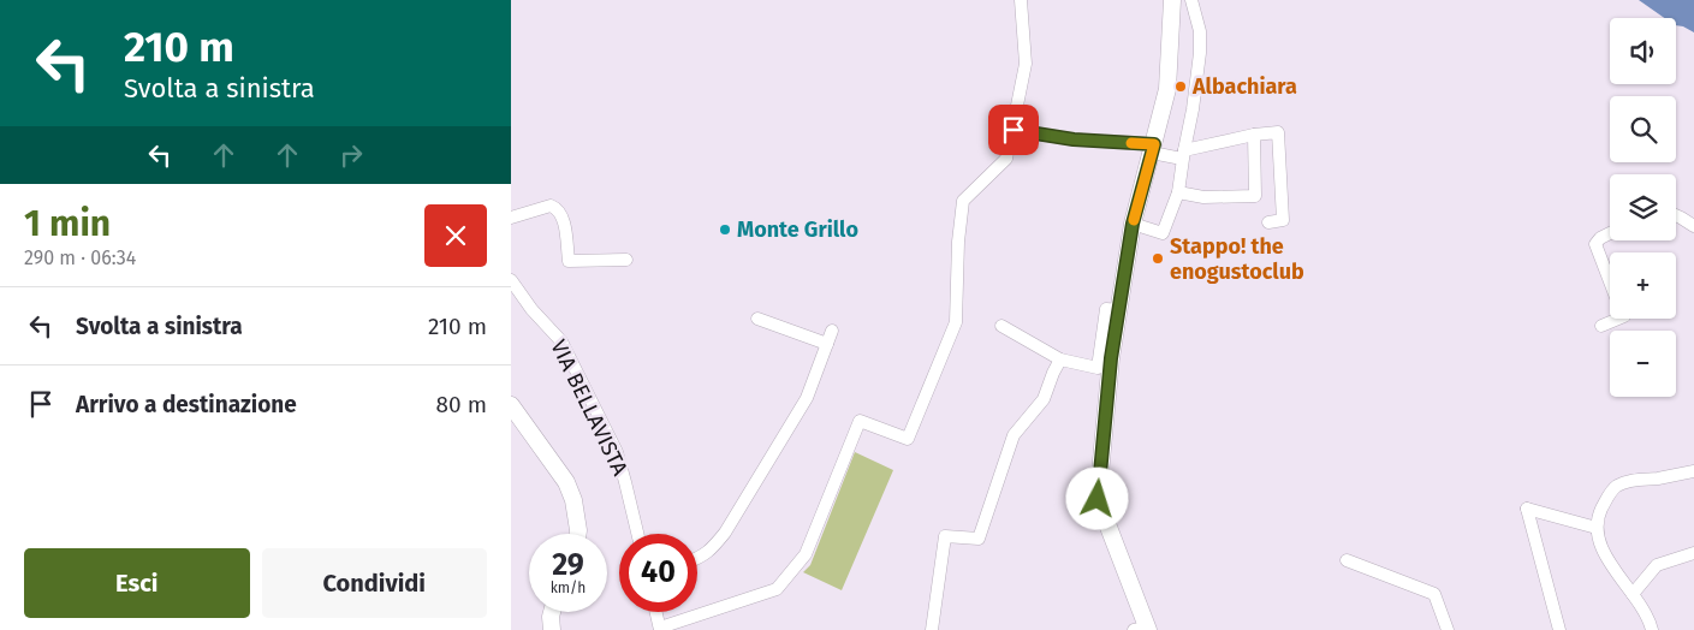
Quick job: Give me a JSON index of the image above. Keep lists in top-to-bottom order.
{
  "streets": {
    "street": ["VIA BELLAVISTA"]
  },
  "places": ["Albachiara", "Monte Grillo", "Stappo! the enogustoclub"],
  "page": {
    "turn": ["210 m", "Svolta a sinistra"],
    "map_buttons": ["+", "−"],
    "heading": ["1 min", "290 m · 06:34"],
    "list": [
      {
        "name": "Svolta a sinistra",
        "value": "210 m"
      },
      {
        "name": "Arrivo a destinazione",
        "value": "80 m"
      }
    ],
    "speed": "29 km/h",
    "limit": "40",
    "buttons": ["Esci", "Condividi"]
  }
}
